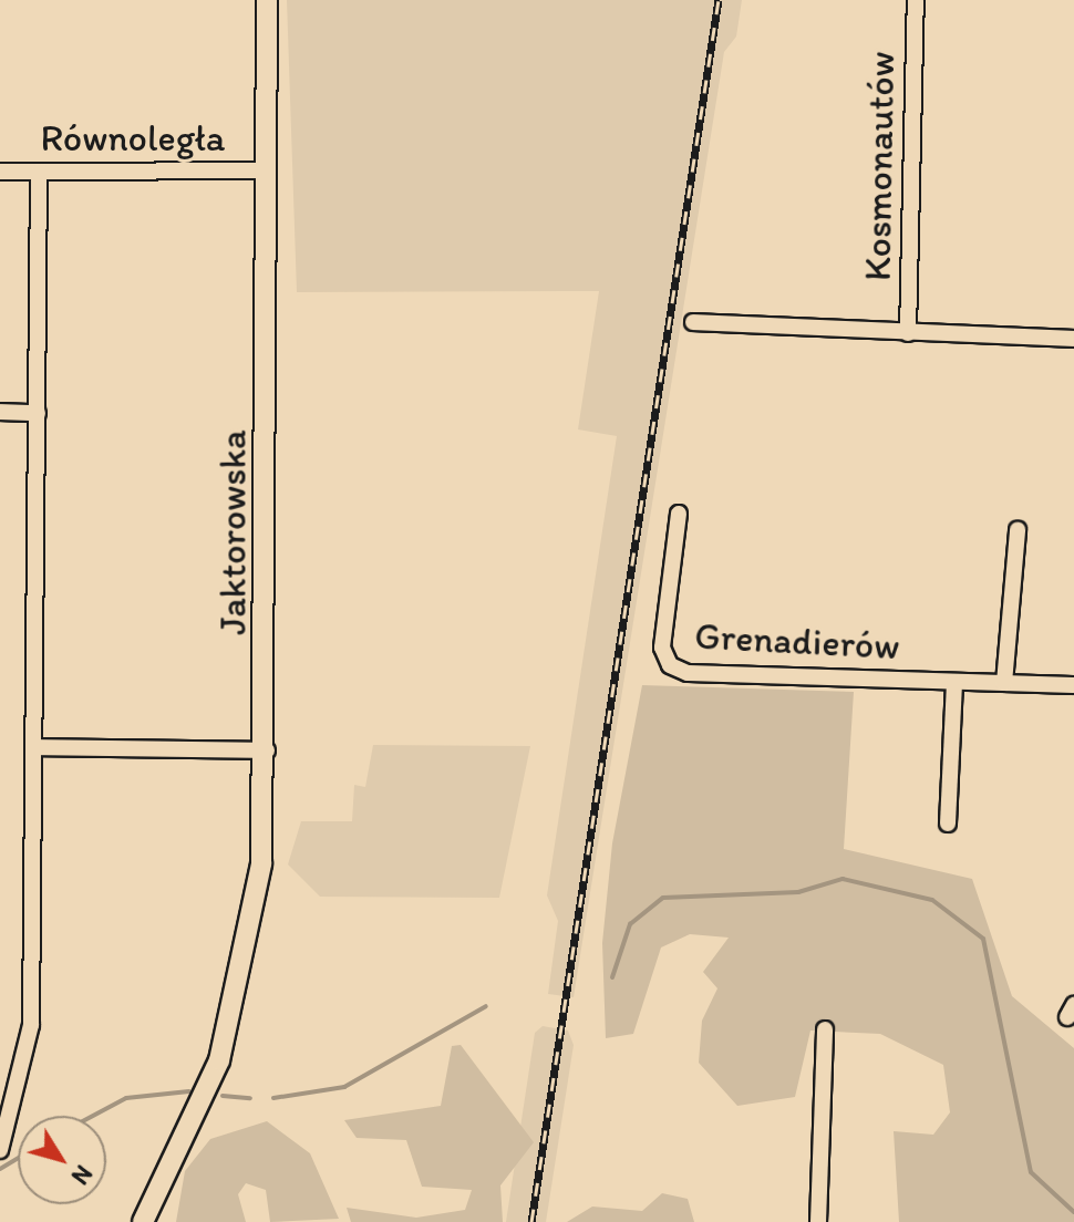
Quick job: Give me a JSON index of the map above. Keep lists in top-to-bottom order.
{
  "streets": {
    "main road": ["Jaktorowska"],
    "street": ["Równoległa", "Kosmonautów", "Grenadierów"]
  },
  "crossings": [
    ["Równoległa", "Jaktorowska"]
  ],
  "north": "bottom right"
}
